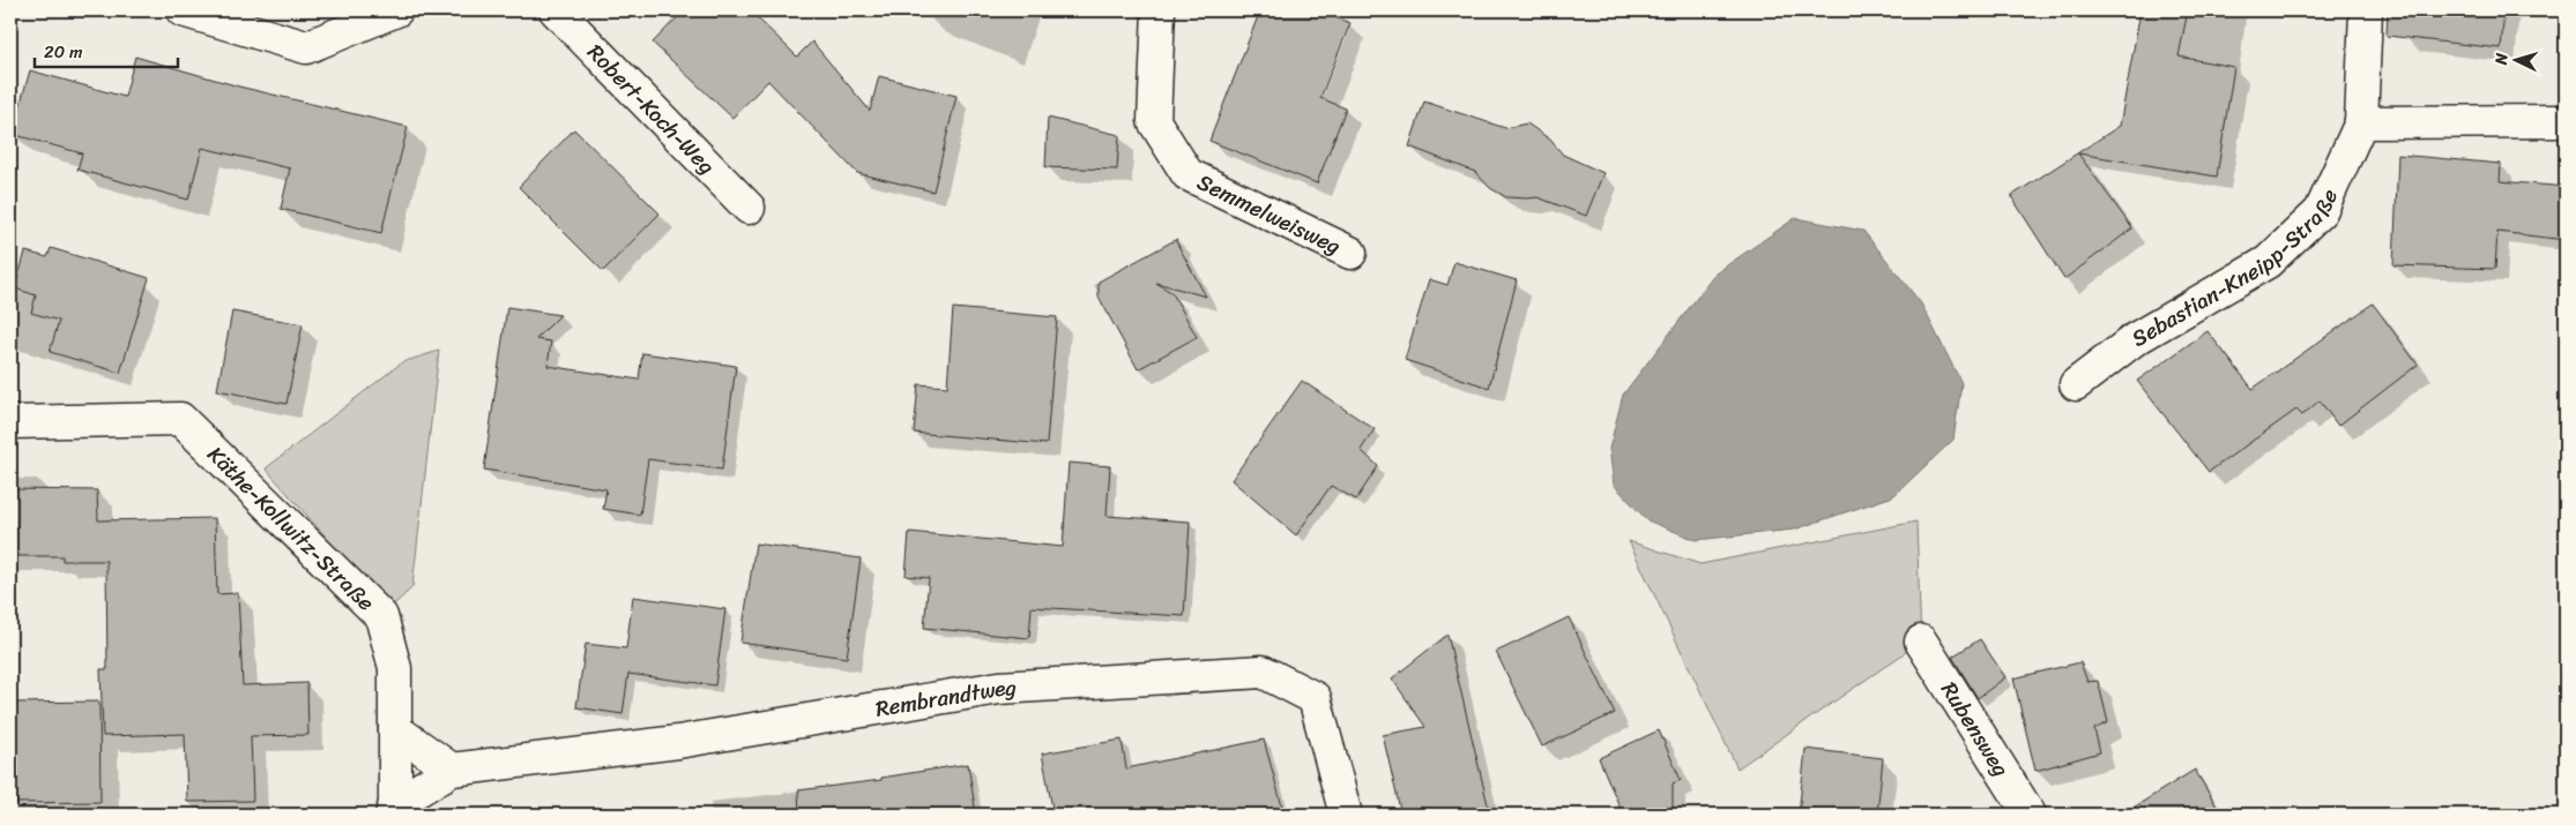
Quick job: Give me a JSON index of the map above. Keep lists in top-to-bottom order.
{
  "streets": {
    "street": [
      "Robert-Koch-Weg",
      "Semmelweisweg",
      "Sebastian-Kneipp-Straße",
      "Käthe-Kollwitz-Straße",
      "Rembrandtweg",
      "Rubensweg"
    ]
  },
  "crossings": [
    ["Käthe-Kollwitz-Straße", "Rembrandtweg"]
  ],
  "scale_bar": "20 m",
  "north": "left"
}
